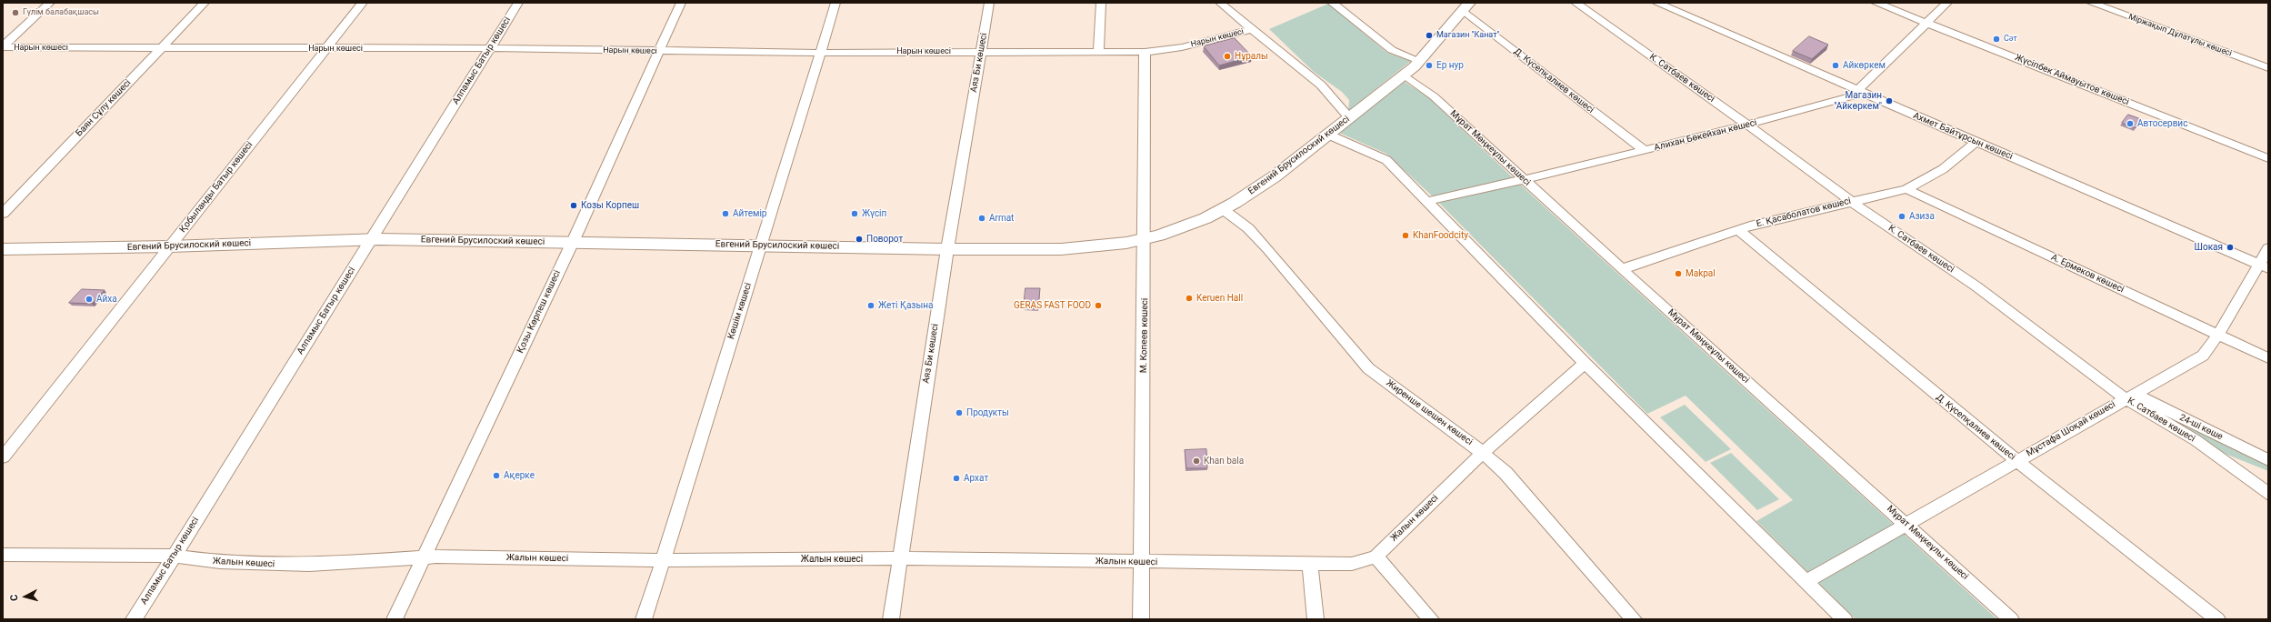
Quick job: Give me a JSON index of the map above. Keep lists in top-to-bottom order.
{
  "streets": {
    "main road": ["Евгений Брусилоский көшесі"],
    "street": [
      "Міржақып Дұлатұлы көшесі",
      "Нарын көшесі",
      "Алпамыс Батыр көшесі",
      "Аяз Би көшесі",
      "К. Сатбаев көшесі",
      "Жүсіпбек Аймауытов көшесі",
      "Д. Күсепқалиев көшесі",
      "Баян Сұлу көшесі",
      "Алихан Бөкейхан көшесі",
      "Ахмет Байтұрсын көшесі",
      "Мұрат Мөңкеұлы көшесі",
      "Қобыланды Батыр көшесі",
      "Е. Қасаболатов көшесі",
      "А. Ермеков көшесі",
      "Көшім көшесі",
      "Қозы Көрпеш көшесі",
      "М. Копеев көшесі",
      "Жиренше шешен көшесі",
      "24-ші көше",
      "Мұстафа Шоқай көшесі",
      "Жалын көшесі"
    ]
  },
  "crossings": [
    ["Нарын көшесі", "Алпамыс Батыр көшесі"],
    ["Нарын көшесі", "Аяз Би көшесі"],
    ["Нарын көшесі", "Баян Сұлу көшесі"],
    ["Нарын көшесі", "Қобыланды Батыр көшесі"],
    ["Нарын көшесі", "Көшім көшесі"],
    ["Нарын көшесі", "Қозы Көрпеш көшесі"],
    ["Нарын көшесі", "М. Копеев көшесі"],
    ["Алпамыс Батыр көшесі", "Евгений Брусилоский көшесі"],
    ["Алпамыс Батыр көшесі", "Жалын көшесі"],
    ["Аяз Би көшесі", "Евгений Брусилоский көшесі"],
    ["Аяз Би көшесі", "Жалын көшесі"],
    ["К. Сатбаев көшесі", "Алихан Бөкейхан көшесі"],
    ["К. Сатбаев көшесі", "Е. Қасаболатов көшесі"],
    ["К. Сатбаев көшесі", "24-ші көше"],
    ["К. Сатбаев көшесі", "Мұстафа Шоқай көшесі"],
    ["Жүсіпбек Аймауытов көшесі", "Алихан Бөкейхан көшесі"],
    ["Д. Күсепқалиев көшесі", "Алихан Бөкейхан көшесі"],
    ["Д. Күсепқалиев көшесі", "Евгений Брусилоский көшесі"],
    ["Д. Күсепқалиев көшесі", "Е. Қасаболатов көшесі"],
    ["Д. Күсепқалиев көшесі", "Мұстафа Шоқай көшесі"],
    ["Алихан Бөкейхан көшесі", "Ахмет Байтұрсын көшесі"],
    ["Алихан Бөкейхан көшесі", "Мұрат Мөңкеұлы көшесі"],
    ["Ахмет Байтұрсын көшесі", "Е. Қасаболатов көшесі"],
    ["Ахмет Байтұрсын көшесі", "Мұстафа Шоқай көшесі"],
    ["Мұрат Мөңкеұлы көшесі", "Евгений Брусилоский көшесі"],
    ["Мұрат Мөңкеұлы көшесі", "Е. Қасаболатов көшесі"],
    ["Мұрат Мөңкеұлы көшесі", "Мұстафа Шоқай көшесі"],
    ["Евгений Брусилоский көшесі", "Қобыланды Батыр көшесі"],
    ["Евгений Брусилоский көшесі", "Көшім көшесі"],
    ["Евгений Брусилоский көшесі", "Қозы Көрпеш көшесі"],
    ["Евгений Брусилоский көшесі", "М. Копеев көшесі"],
    ["Евгений Брусилоский көшесі", "Жиренше шешен көшесі"],
    ["Е. Қасаболатов көшесі", "А. Ермеков көшесі"],
    ["А. Ермеков көшесі", "Мұстафа Шоқай көшесі"],
    ["Көшім көшесі", "Жалын көшесі"],
    ["Қозы Көрпеш көшесі", "Жалын көшесі"],
    ["М. Копеев көшесі", "Жалын көшесі"],
    ["Жиренше шешен көшесі", "Жалын көшесі"],
    ["24-ші көше", "Мұстафа Шоқай көшесі"]
  ],
  "places": [
    "Гүлім балабақшасы",
    "Магазин \"Канат\"",
    "Сәт",
    "Нұралы",
    "Ер нур",
    "Айкөркем",
    "Магазин \"Айкөркем\"",
    "Автосервис",
    "Козы Корпеш",
    "Айтемір",
    "Жүсіп",
    "Азиза",
    "Armat",
    "KhanFoodcity",
    "Поворот",
    "Шокая",
    "Makpal",
    "Keruen Hall",
    "Айха",
    "Жеті Қазына",
    "GERAS FAST FOOD",
    "Продукты",
    "Khan bala",
    "Ақерке",
    "Архат"
  ],
  "north": "left"
}
